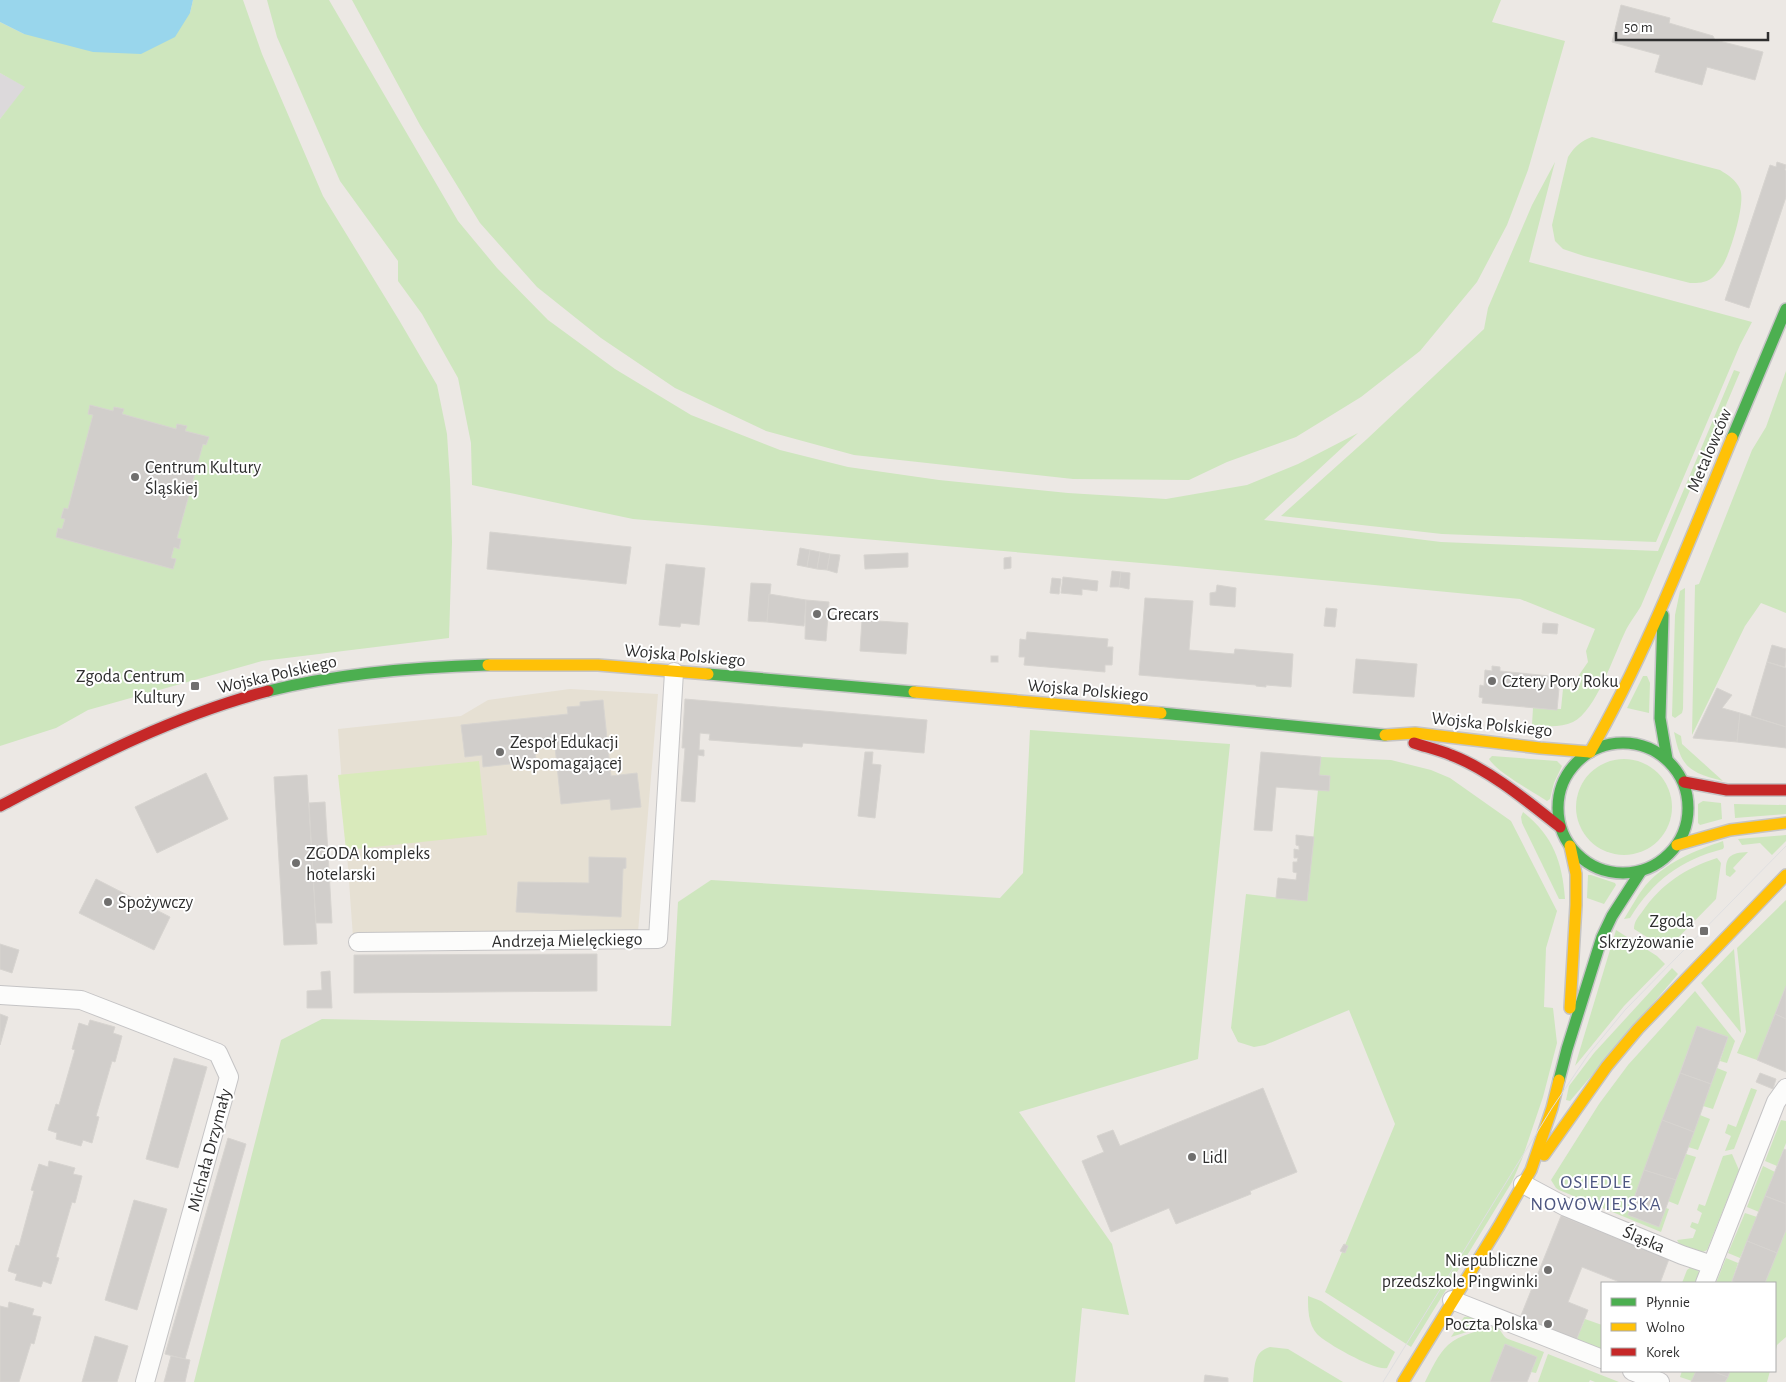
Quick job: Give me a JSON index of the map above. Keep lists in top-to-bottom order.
{
  "streets": {
    "street": [
      "Metalowców",
      "Wojska Polskiego",
      "Andrzeja Mielęckiego",
      "Michała Drzymały",
      "Śląska"
    ]
  },
  "crossings": [
    ["Metalowców", "Wojska Polskiego"],
    ["Wojska Polskiego", "Andrzeja Mielęckiego"]
  ],
  "districts": ["OSIEDLE NOWOWIEJSKA"],
  "places": {
    "other": [
      "Centrum Kultury Śląskiej",
      "Grecars",
      "Cztery Pory Roku",
      "Zespoł Edukacji Wspomagającej",
      "ZGODA kompleks hotelarski",
      "Spożywczy",
      "Lidl",
      "Niepubliczne przedszkole Pingwinki",
      "Poczta Polska"
    ],
    "transit": ["Zgoda Centrum Kultury", "Zgoda Skrzyżowanie"]
  },
  "legend": ["Płynnie", "Wolno", "Korek"],
  "scale_bar": "50 m"
}
